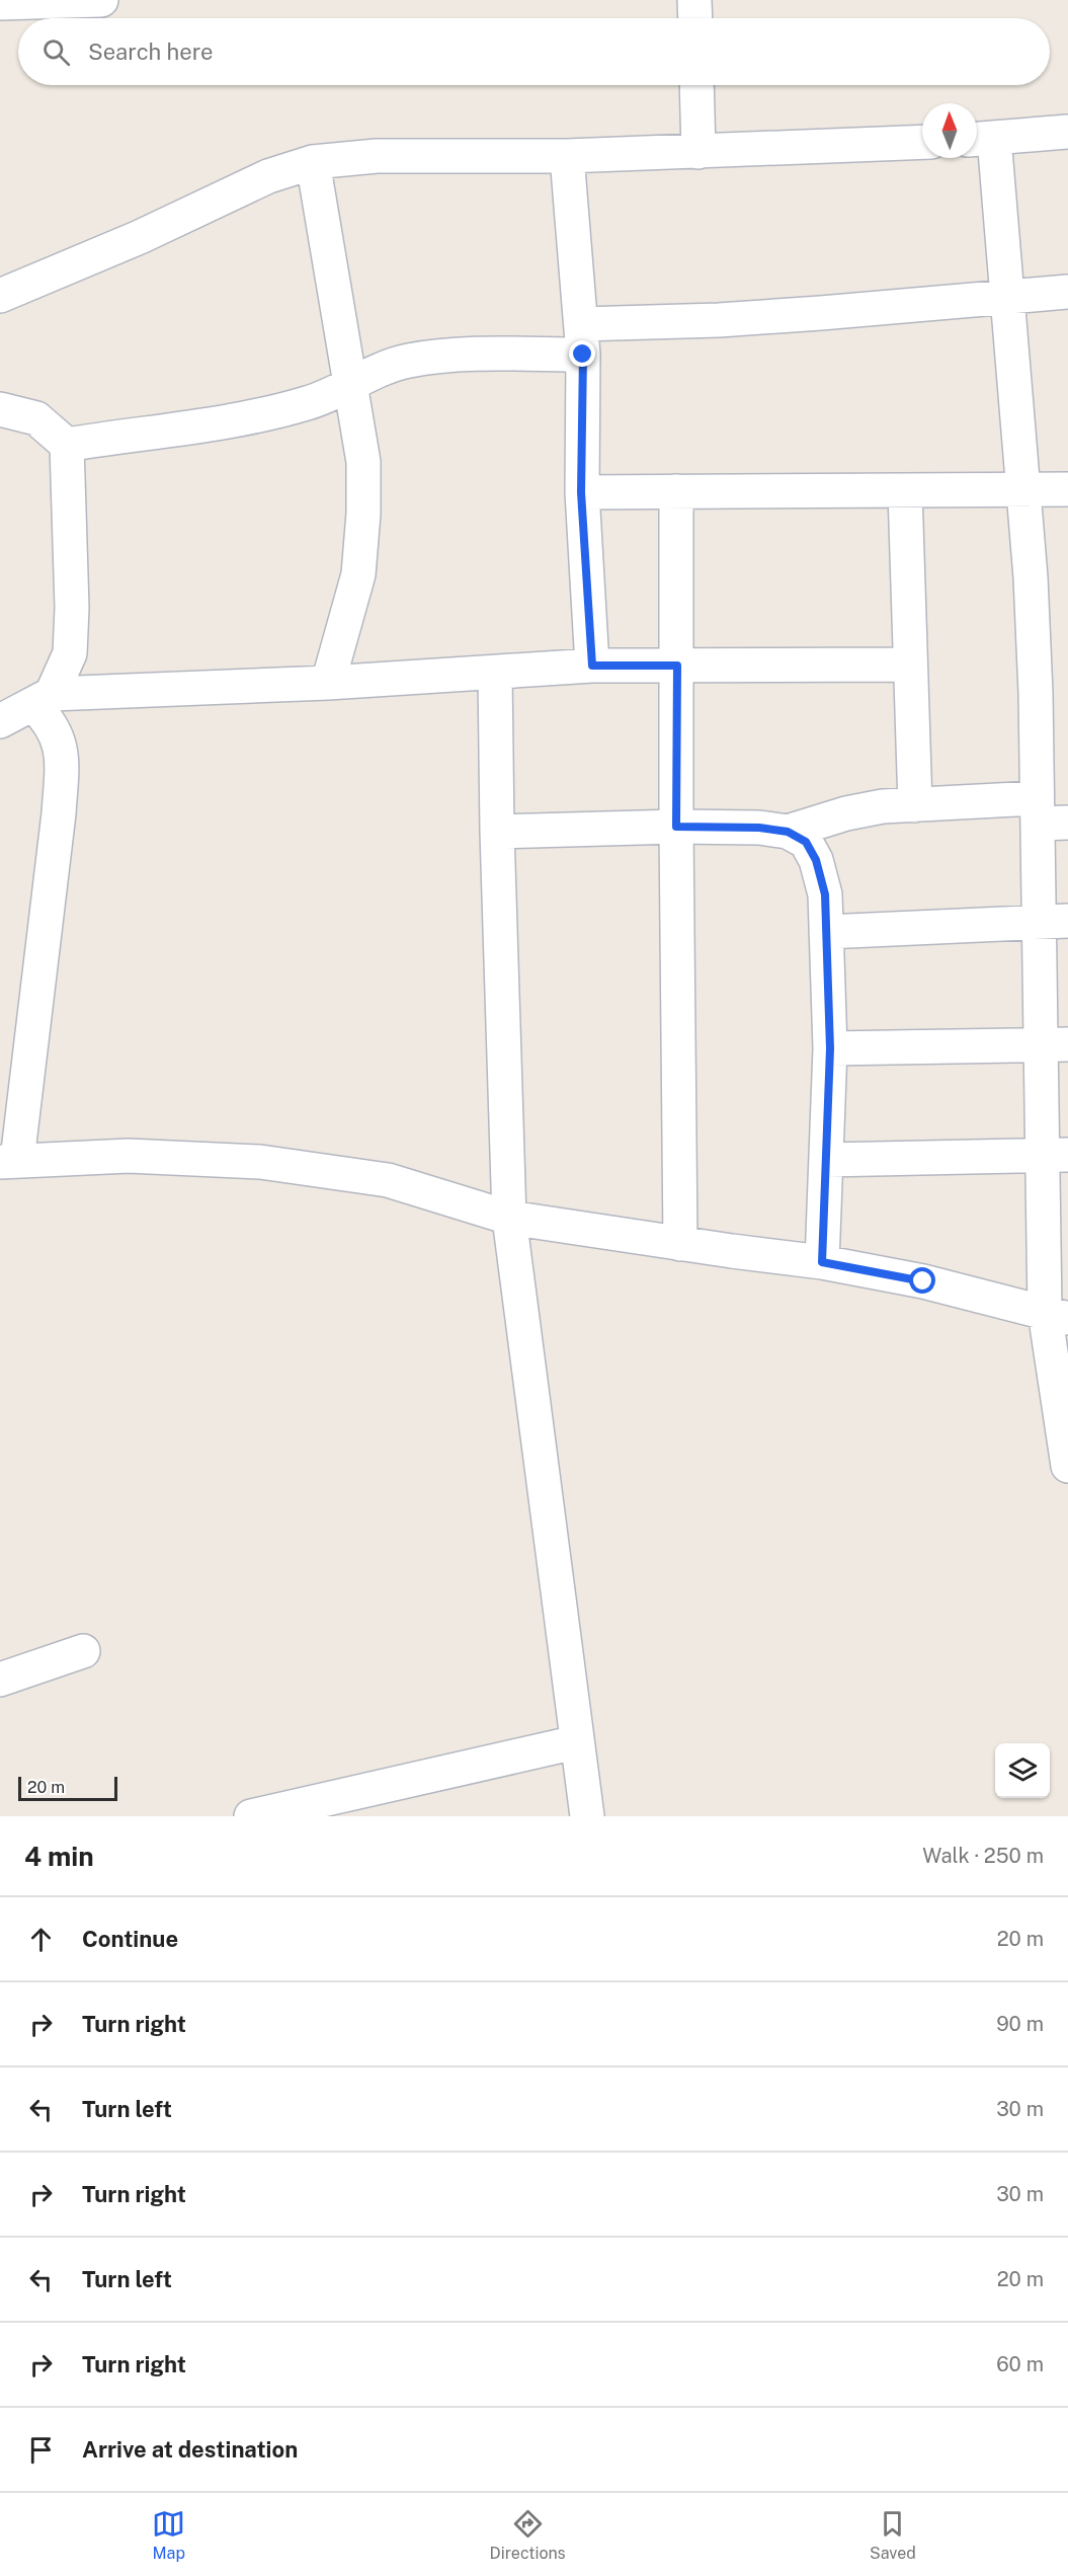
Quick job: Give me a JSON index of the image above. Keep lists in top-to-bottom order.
{
  "scale_bar": "20 m",
  "north": "top",
  "page": {
    "search": "Search here",
    "scale": "20 m",
    "heading": ["4 min", "Walk · 250 m"],
    "list": [
      ["Continue", "20 m"],
      ["Turn right", "90 m"],
      ["Turn left", "30 m"],
      ["Turn right", "30 m"],
      ["Turn left", "20 m"],
      ["Turn right", "60 m"],
      "Arrive at destination"
    ],
    "nav": ["Map", "Directions", "Saved"]
  }
}
